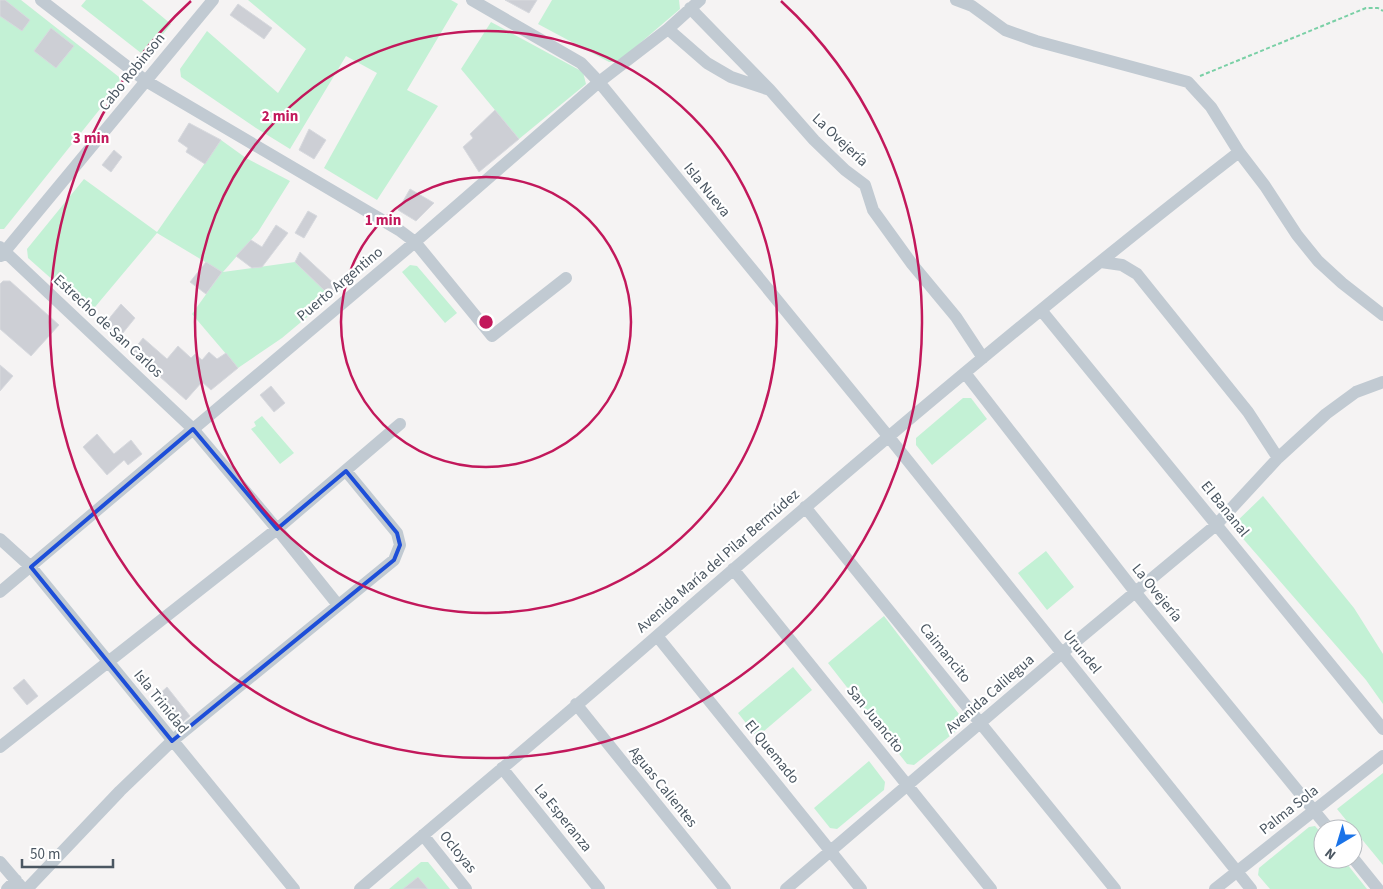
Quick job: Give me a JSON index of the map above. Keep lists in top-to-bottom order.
{
  "streets": {
    "street": [
      "Cabo Robinson",
      "La Ovejería",
      "Isla Nueva",
      "Puerto Argentino",
      "Estrecho de San Carlos",
      "El Bananal",
      "Avenida María del Pilar Bermúdez",
      "Urundel",
      "Caimancito",
      "Avenida Calilegua",
      "Isla Trinidad",
      "San Juancito",
      "El Quemado",
      "Aguas Calientes",
      "Palma Sola",
      "La Esperanza",
      "Ocloyas"
    ]
  },
  "crossings": [
    ["Cabo Robinson", "Estrecho de San Carlos"],
    ["La Ovejería", "Puerto Argentino"],
    ["La Ovejería", "Avenida María del Pilar Bermúdez"],
    ["La Ovejería", "Avenida Calilegua"],
    ["La Ovejería", "Palma Sola"],
    ["Isla Nueva", "Puerto Argentino"],
    ["Isla Nueva", "Avenida María del Pilar Bermúdez"],
    ["Isla Nueva", "Urundel"],
    ["Puerto Argentino", "Estrecho de San Carlos"],
    ["Puerto Argentino", "Isla Trinidad"],
    ["El Bananal", "Avenida María del Pilar Bermúdez"],
    ["El Bananal", "Avenida Calilegua"],
    ["Avenida María del Pilar Bermúdez", "Urundel"],
    ["Avenida María del Pilar Bermúdez", "Caimancito"],
    ["Avenida María del Pilar Bermúdez", "San Juancito"],
    ["Avenida María del Pilar Bermúdez", "El Quemado"],
    ["Avenida María del Pilar Bermúdez", "Aguas Calientes"],
    ["Avenida María del Pilar Bermúdez", "La Esperanza"],
    ["Avenida María del Pilar Bermúdez", "Ocloyas"],
    ["Urundel", "Avenida Calilegua"],
    ["Urundel", "Palma Sola"],
    ["Caimancito", "Avenida Calilegua"],
    ["Avenida Calilegua", "San Juancito"],
    ["Avenida Calilegua", "El Quemado"]
  ],
  "scale_bar": "50 m",
  "north": "bottom left",
  "rings": ["2 min", "3 min", "1 min"]
}
